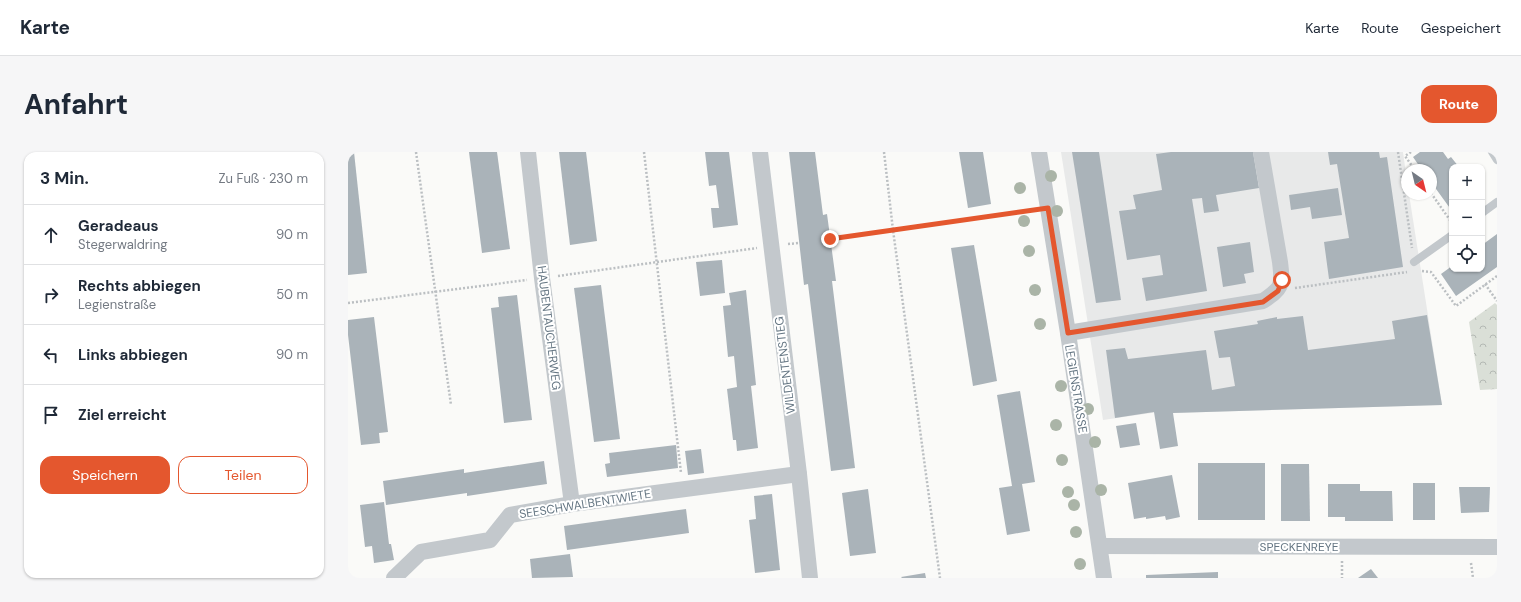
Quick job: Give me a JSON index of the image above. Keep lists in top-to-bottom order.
{
  "streets": {
    "street": [
      "HAUBENTAUCHERWEG",
      "WILDENTENSTIEG",
      "LEGIENSTRASSE",
      "SEESCHWALBENTWIETE",
      "SPECKENREYE"
    ]
  },
  "crossings": [
    ["HAUBENTAUCHERWEG", "SEESCHWALBENTWIETE"],
    ["WILDENTENSTIEG", "SEESCHWALBENTWIETE"],
    ["LEGIENSTRASSE", "SPECKENREYE"]
  ],
  "north": "bottom right",
  "page": {
    "header": "Karte",
    "nav": ["Karte", "Route", "Gespeichert"],
    "buttons": [
      "Route",
      ["Speichern", "Teilen"]
    ],
    "title": "Anfahrt",
    "heading": ["3 Min.", "Zu Fuß · 230 m"],
    "map_buttons": ["+", "−"],
    "list": [
      ["Geradeaus", "Stegerwaldring", "90 m"],
      ["Rechts abbiegen", "Legienstraße", "50 m"],
      ["Links abbiegen", "90 m"],
      "Ziel erreicht"
    ]
  }
}
